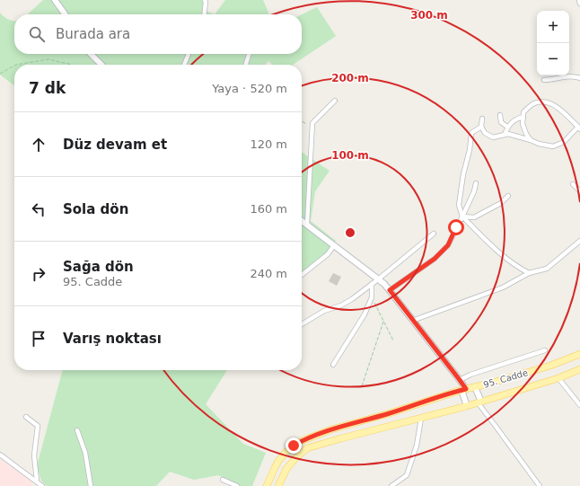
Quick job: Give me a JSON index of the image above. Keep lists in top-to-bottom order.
{
  "streets": {
    "main road": ["95. Cadde"]
  },
  "page": {
    "map_buttons": ["+", "−"],
    "search": "Burada ara",
    "heading": ["7 dk", "Yaya · 520 m"],
    "list": [
      ["Düz devam et", "120 m"],
      ["Sola dön", "160 m"],
      ["Sağa dön", "95. Cadde", "240 m"],
      "Varış noktası"
    ]
  },
  "rings": ["300 m", "200 m", "100 m"]
}
